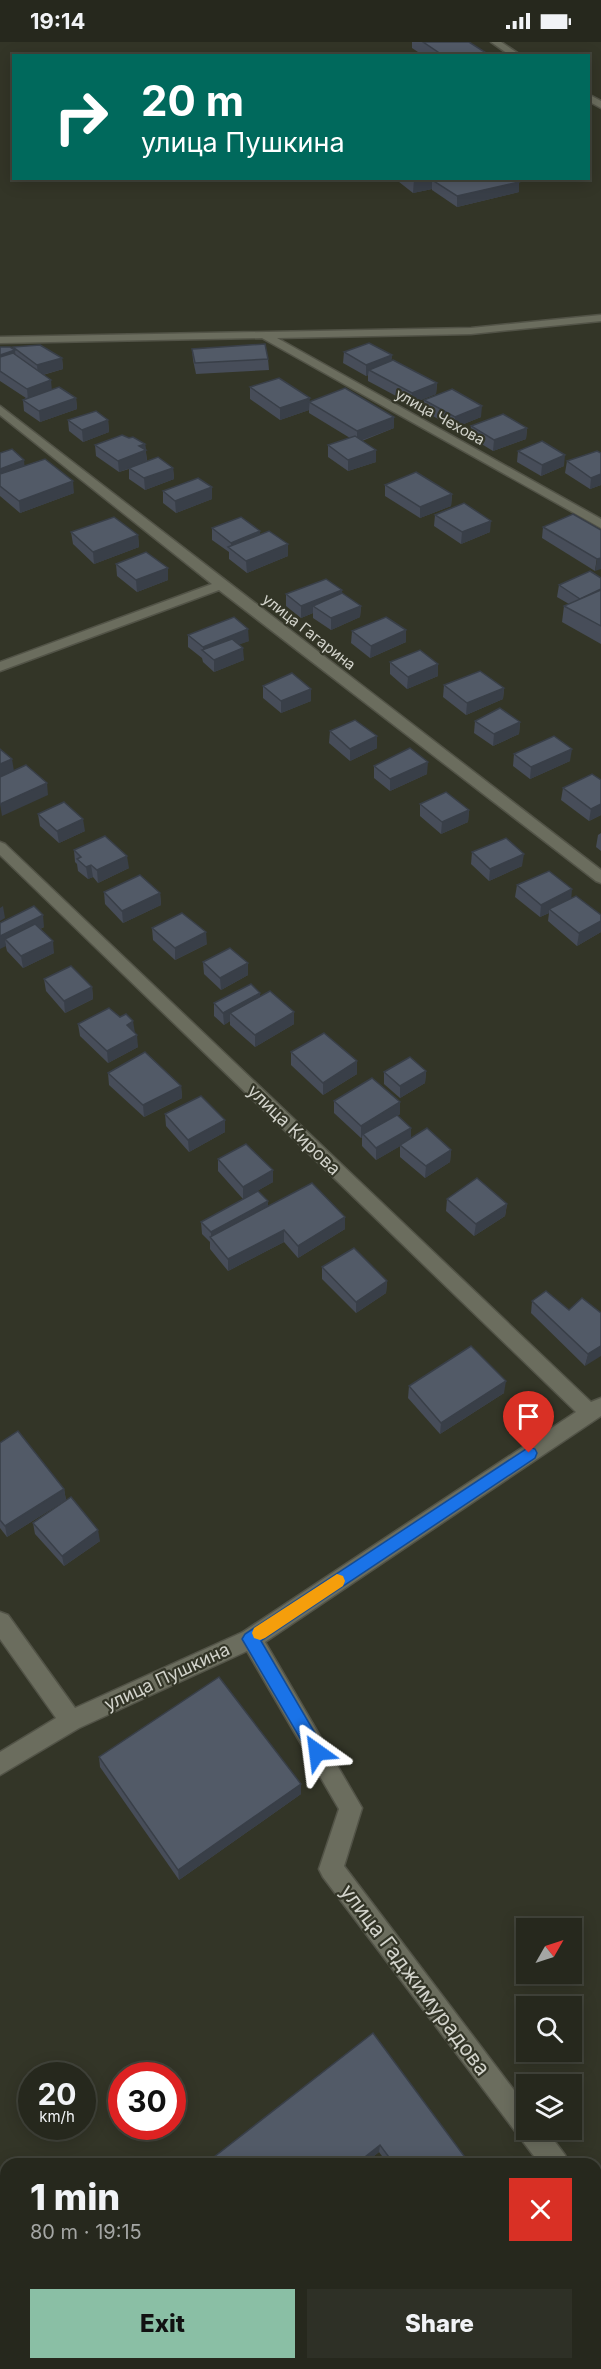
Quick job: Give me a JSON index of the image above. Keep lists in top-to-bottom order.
{
  "streets": {
    "street": [
      "улица Чехова",
      "улица Гагарина",
      "улица Кирова",
      "улица Пушкина",
      "улица Гаджимурадова"
    ]
  },
  "crossings": [
    ["улица Кирова", "улица Пушкина"],
    ["улица Пушкина", "улица Гаджимурадова"]
  ],
  "north": "top right",
  "page": {
    "status": "19:14",
    "turn": ["20 m", "улица Пушкина"],
    "speed": "20 km/h",
    "limit": "30",
    "heading": ["1 min", "80 m · 19:15"],
    "buttons": ["Exit", "Share"]
  }
}
